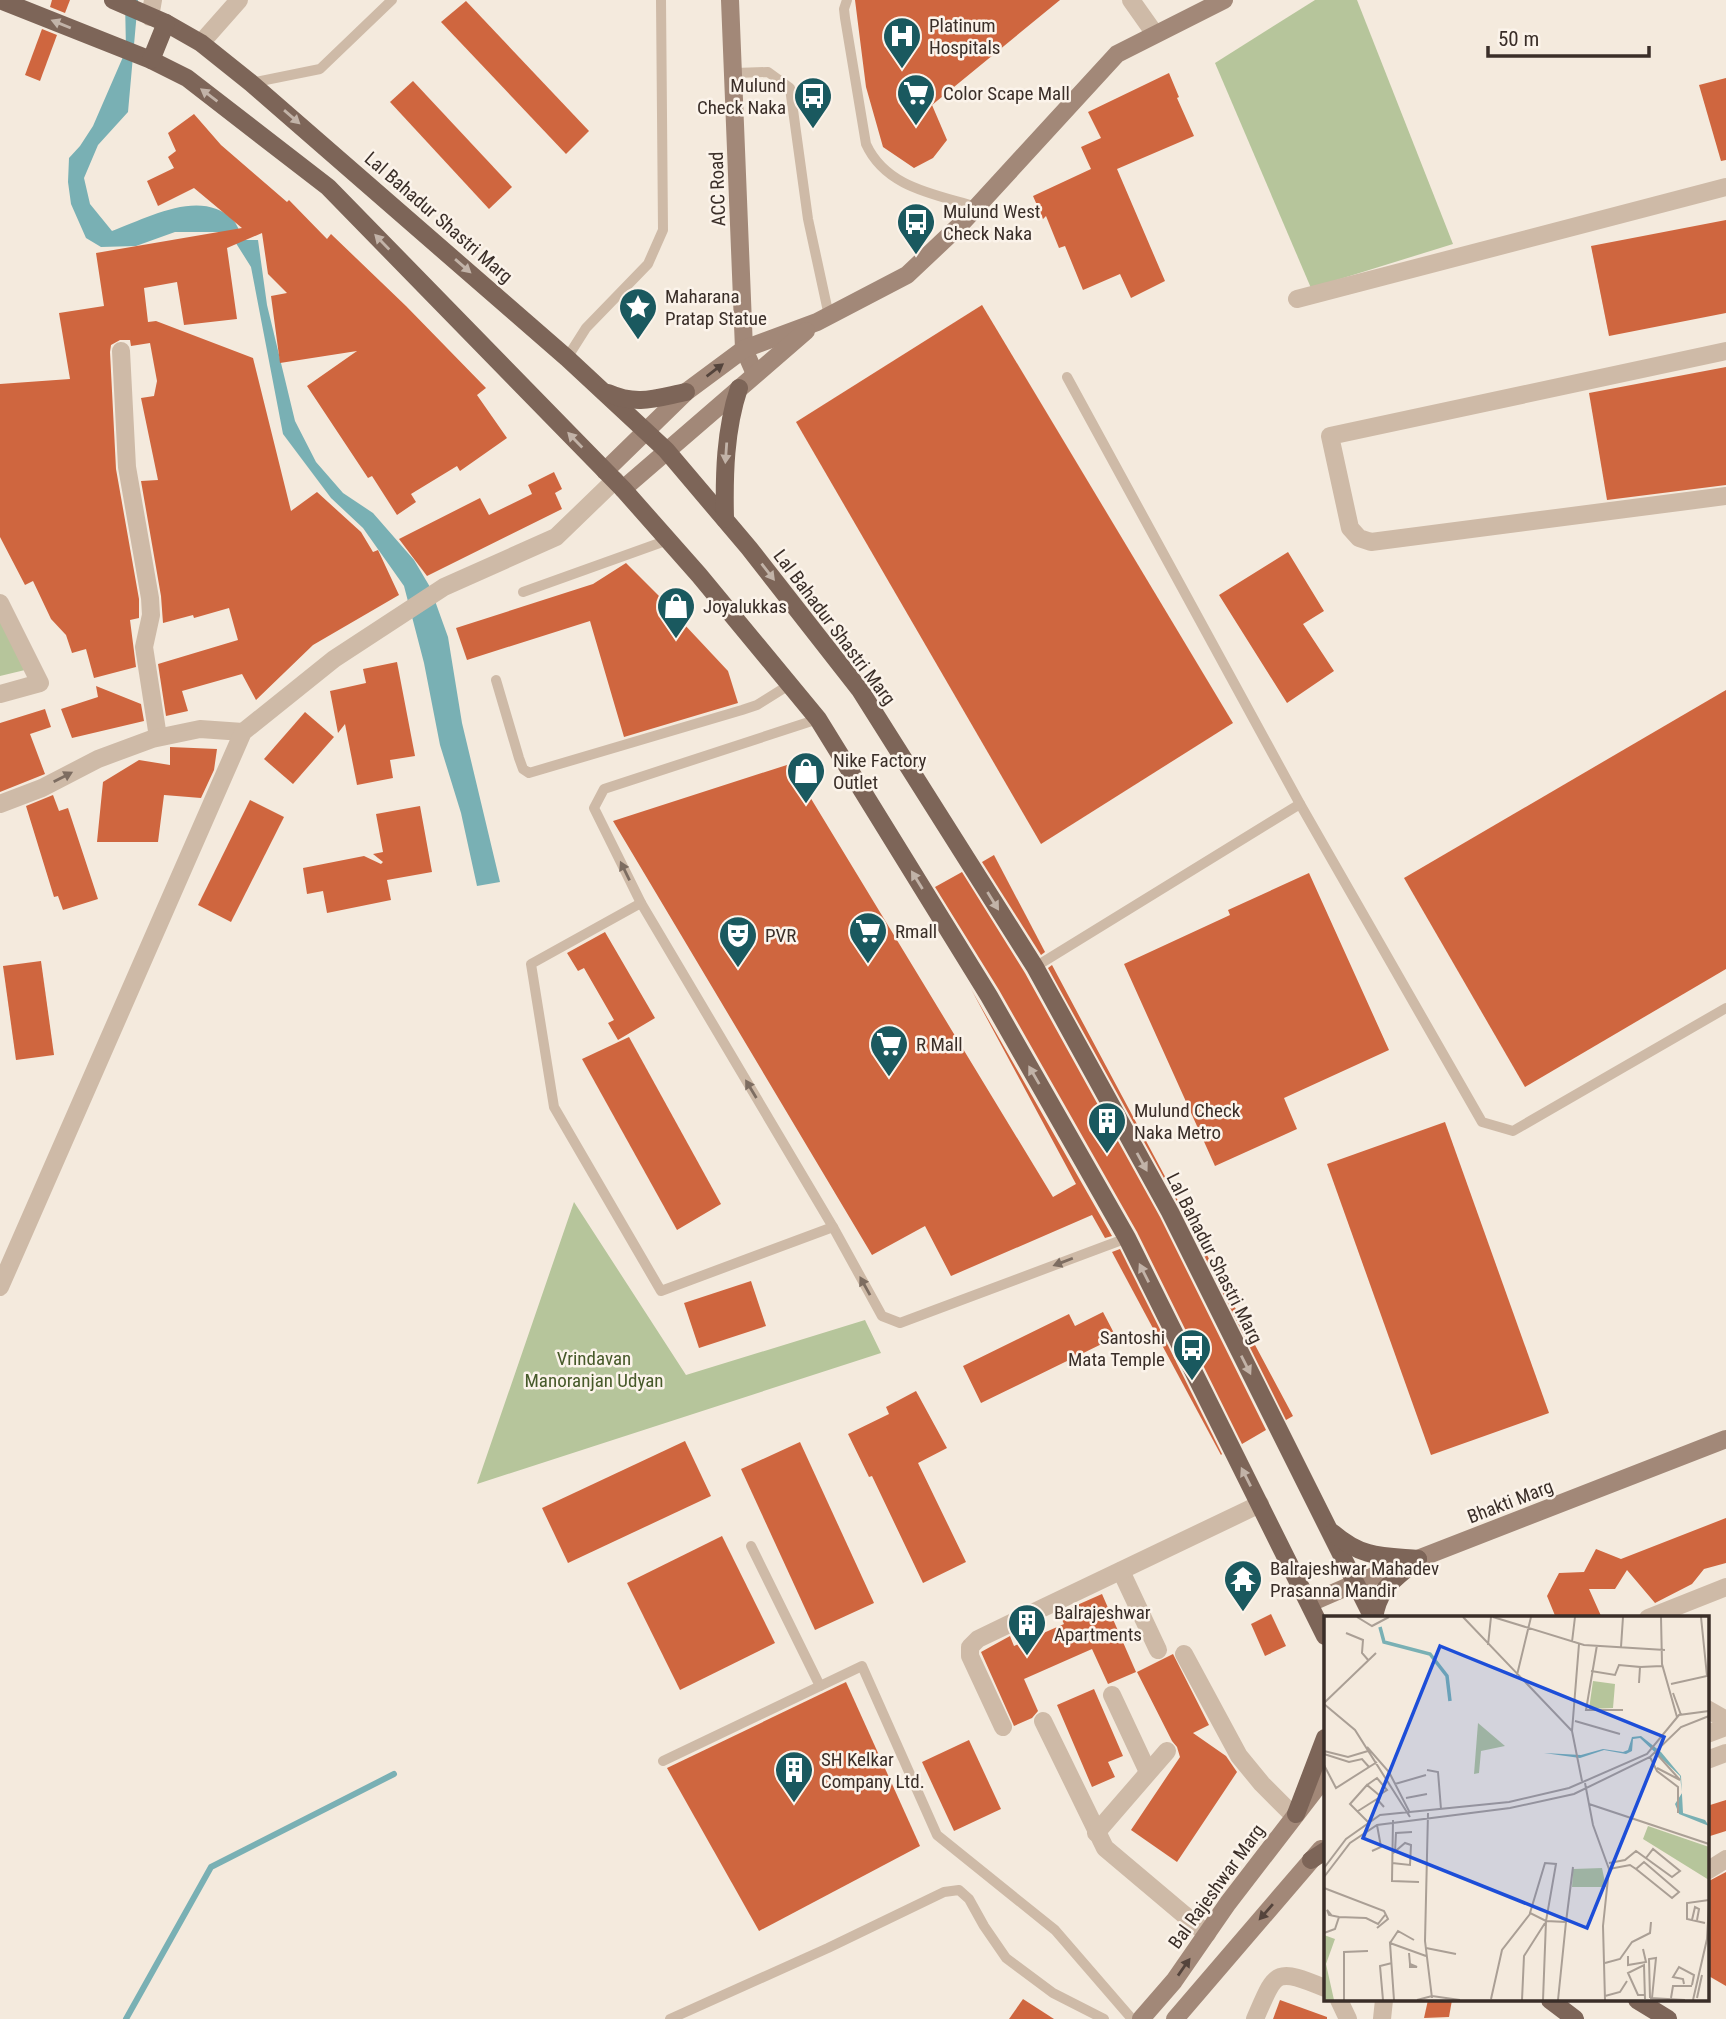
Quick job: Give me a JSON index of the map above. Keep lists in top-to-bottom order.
{
  "streets": {
    "main road": ["Lal Bahadur Shastri Marg"],
    "street": ["ACC Road", "Bhakti Marg", "Bal Rajeshwar Marg"]
  },
  "crossings": [
    ["Lal Bahadur Shastri Marg", "Bhakti Marg"]
  ],
  "parks": ["Vrindavan Manoranjan Udyan"],
  "places": {
    "hospital": ["Platinum Hospitals"],
    "supermarket": ["Color Scape Mall", "Rmall", "R Mall"],
    "bus stop": ["Mulund Check Naka", "Mulund West Check Naka", "Santoshi Mata Temple"],
    "place": ["Maharana Pratap Statue"],
    "shop": ["Joyalukkas", "Nike Factory Outlet"],
    "theatre": ["PVR"],
    "building": ["Mulund Check Naka Metro", "Balrajeshwar Apartments", "SH Kelkar Company Ltd."],
    "temple": ["Balrajeshwar Mahadev Prasanna Mandir"]
  },
  "scale_bar": "50 m"
}
